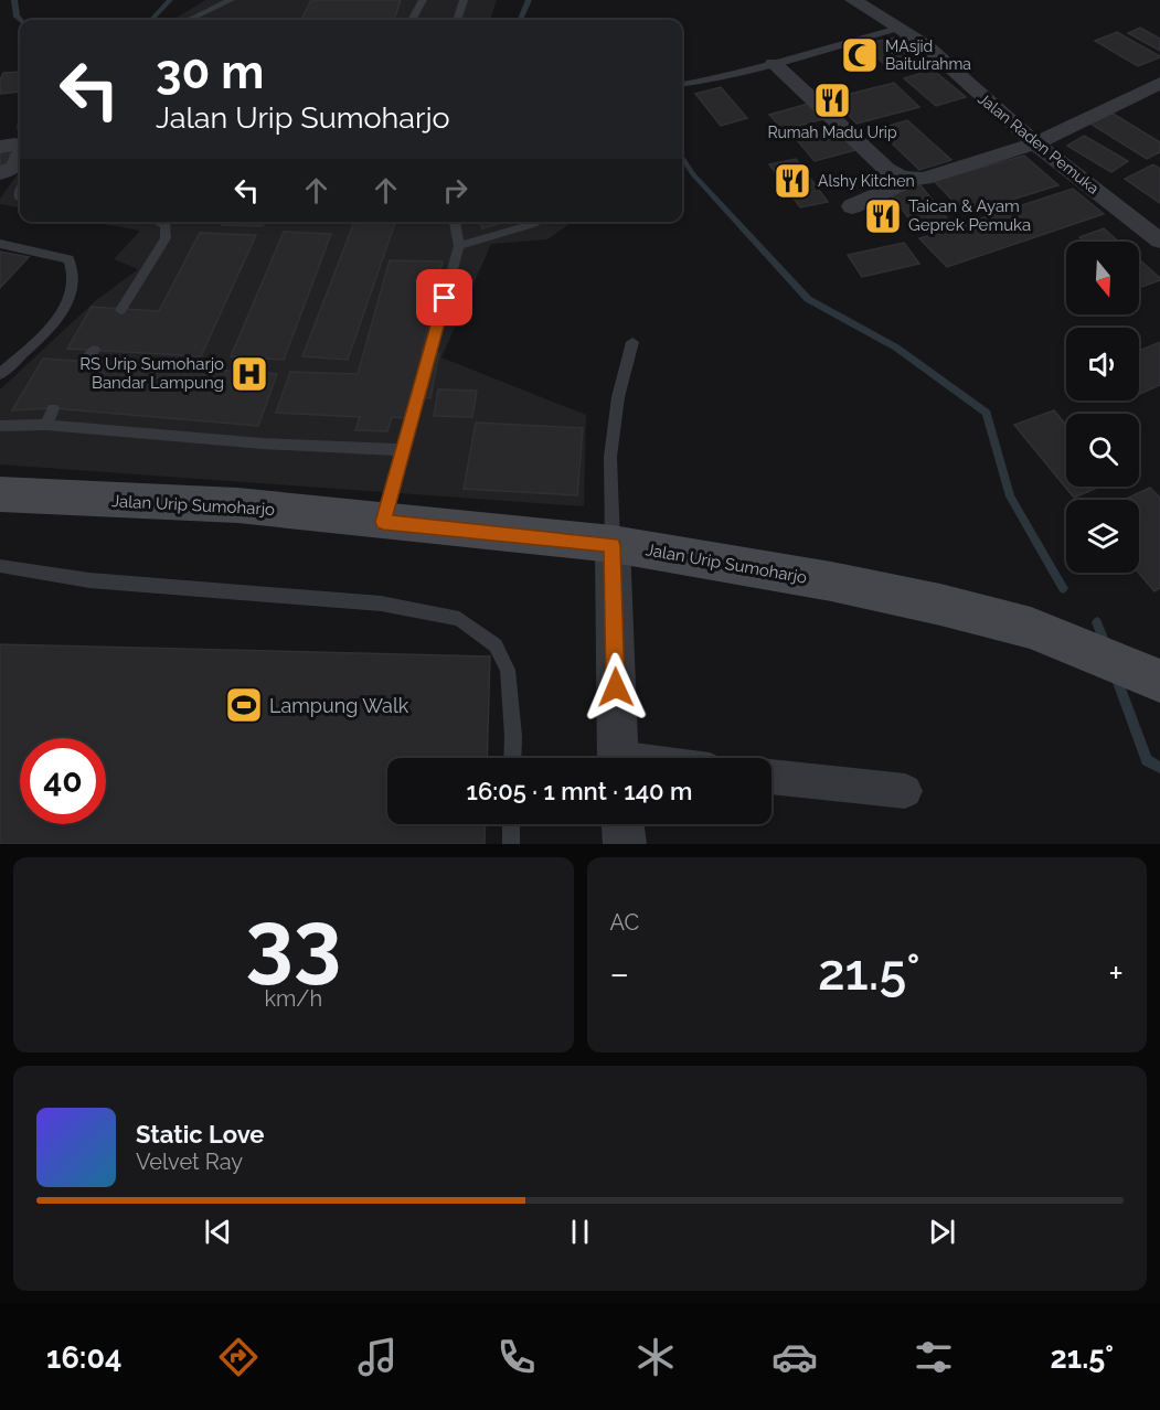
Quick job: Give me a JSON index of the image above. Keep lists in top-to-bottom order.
{
  "streets": {
    "main road": ["Jalan Urip Sumoharjo"],
    "street": ["Jalan Raden Pemuka"]
  },
  "places": {
    "mosque": ["MAsjid Baitulrahma"],
    "restaurant": ["Rumah Madu Urip", "Alshy Kitchen", "Taican & Ayam Geprek Pemuka"],
    "hospital": ["RS Urip Sumoharjo Bandar Lampung"],
    "sports": ["Lampung Walk"]
  },
  "north": "bottom",
  "page": {
    "turn": ["30 m", "Jalan Urip Sumoharjo"],
    "limit": "40",
    "trip": "16:05 · 1 mnt · 140 m",
    "tile": [
      ["33", "km/h"],
      "AC"
    ],
    "heat": ["−", "21.5°", "+"],
    "song": ["Static Love", "Velvet Ray"],
    "tabs": ["16:04", "21.5°"]
  }
}
